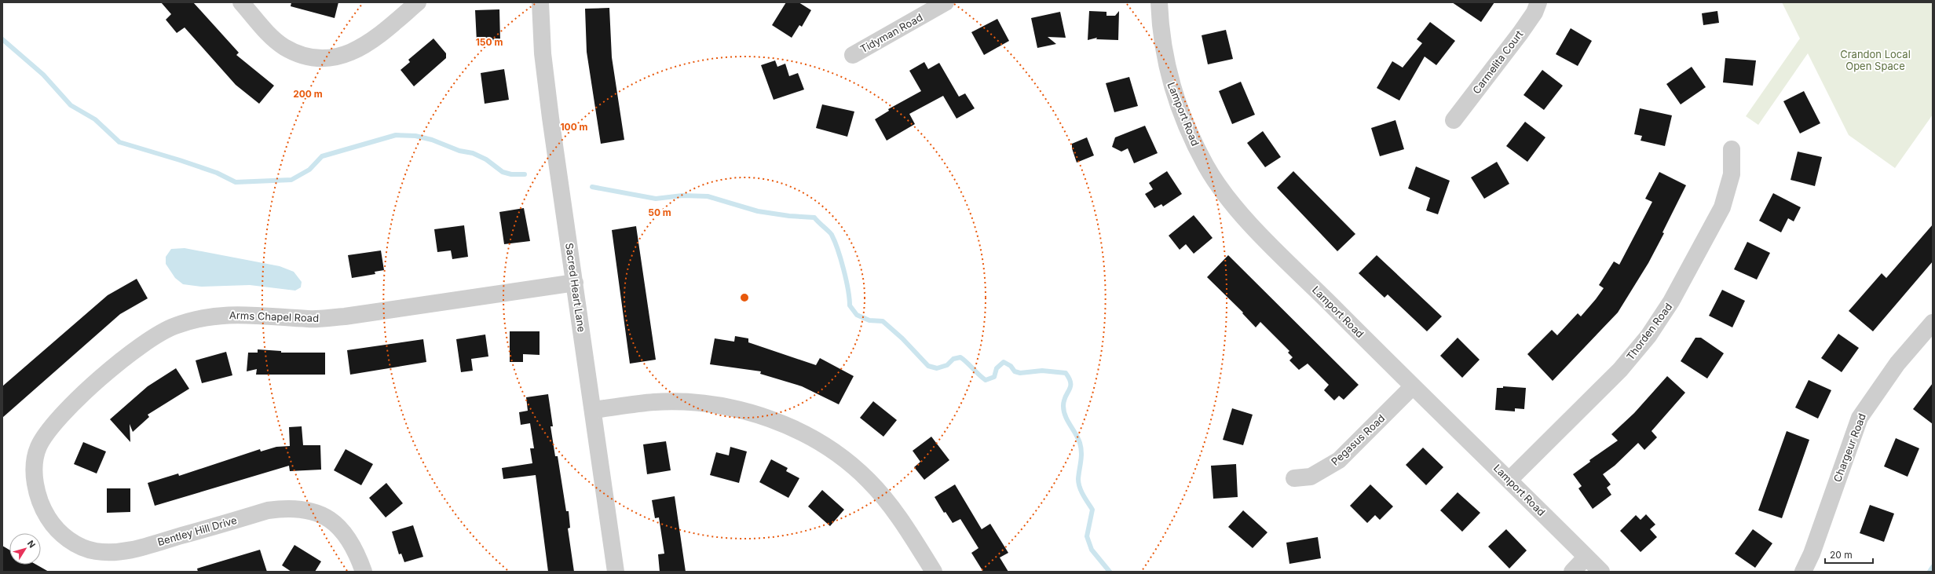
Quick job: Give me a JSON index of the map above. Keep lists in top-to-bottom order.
{
  "streets": {
    "street": [
      "Tidyman Road",
      "Carmelita Court",
      "Lamport Road",
      "Sacred Heart Lane",
      "Arms Chapel Road",
      "Thorden Road",
      "Pegasus Road",
      "Chargeur Road",
      "Bentley Hill Drive"
    ]
  },
  "crossings": [
    ["Lamport Road", "Thorden Road"],
    ["Lamport Road", "Pegasus Road"],
    ["Sacred Heart Lane", "Arms Chapel Road"],
    ["Arms Chapel Road", "Bentley Hill Drive"]
  ],
  "parks": ["Crandon Local Open Space"],
  "scale_bar": "20 m",
  "north": "top right",
  "rings": [
    "150 m",
    "200 m",
    "100 m",
    "50 m"
  ]
}
